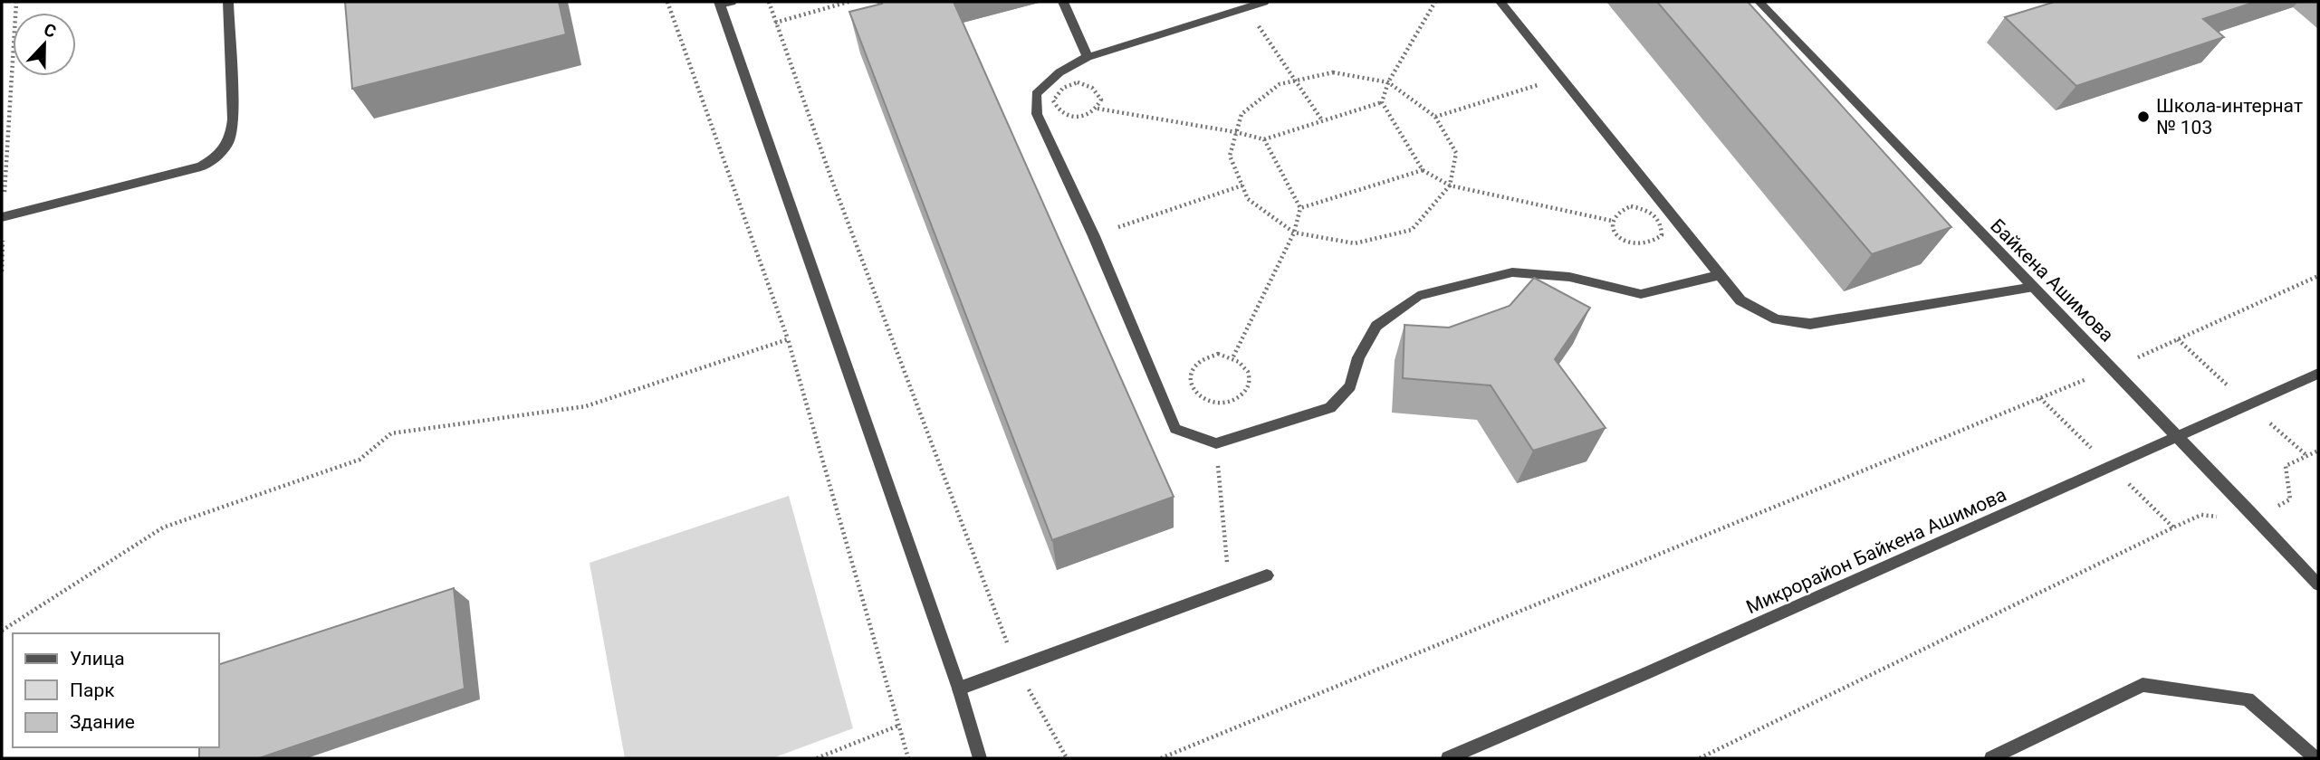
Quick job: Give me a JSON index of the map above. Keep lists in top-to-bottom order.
{
  "streets": {
    "street": ["Байкена Ашимова", "Микрорайон Байкена Ашимова"]
  },
  "crossings": [
    ["Байкена Ашимова", "Микрорайон Байкена Ашимова"]
  ],
  "places": ["Школа-интернат № 103"],
  "legend": ["Улица", "Парк", "Здание"],
  "north": "top"
}
